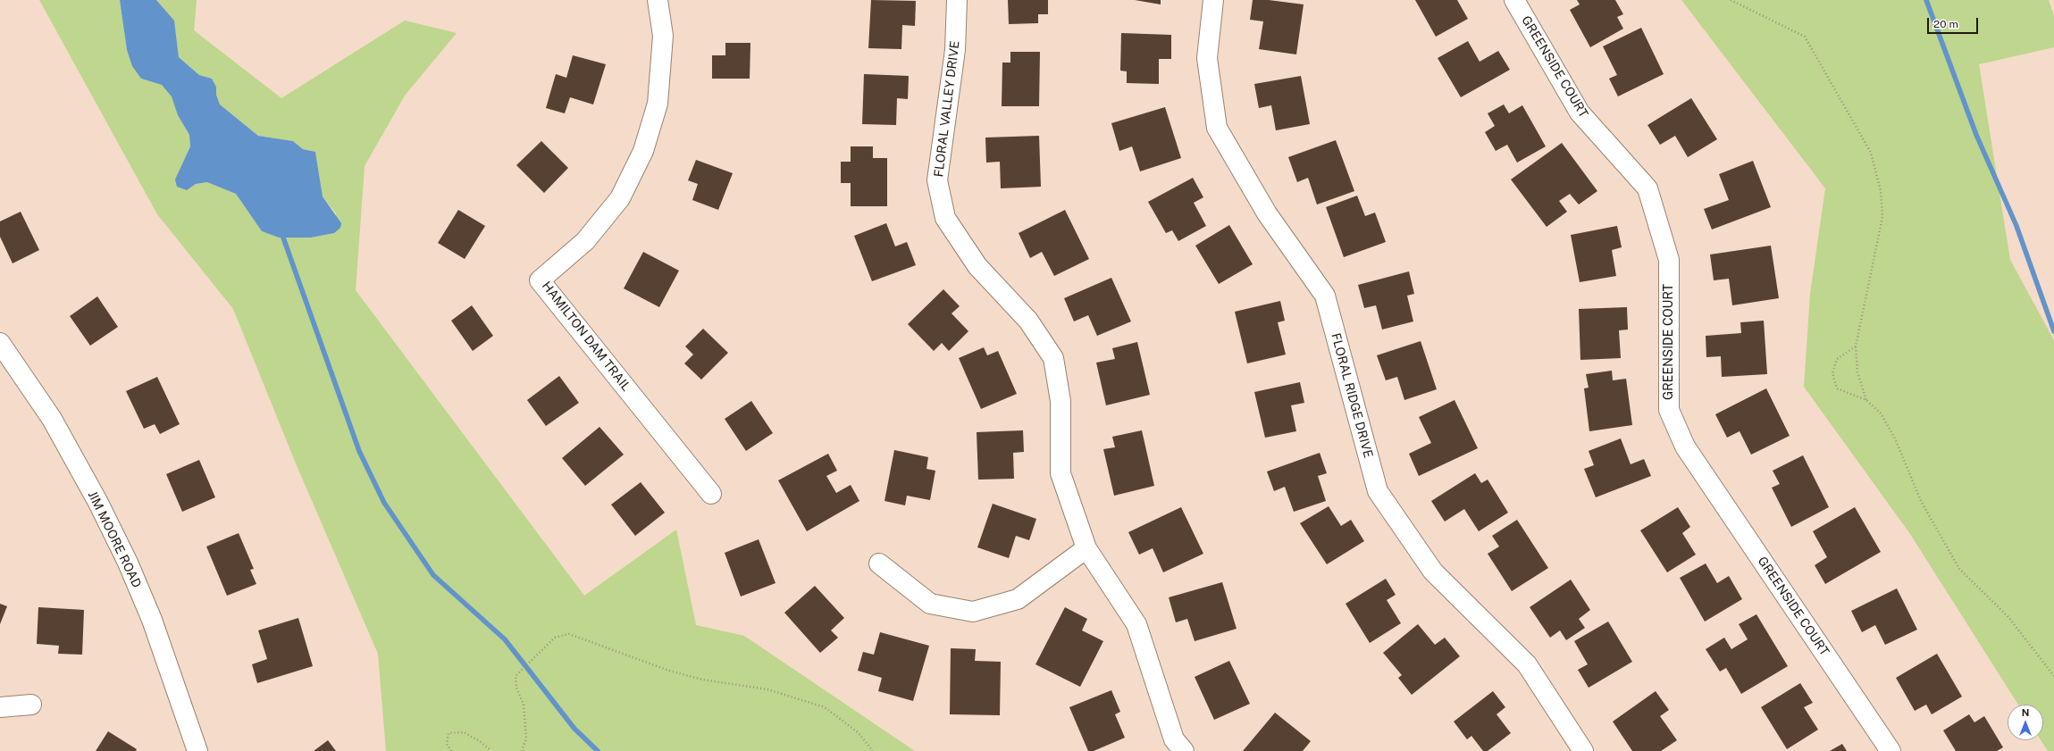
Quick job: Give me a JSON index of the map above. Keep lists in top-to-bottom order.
{
  "streets": {
    "street": [
      "GREENSIDE COURT",
      "FLORAL VALLEY DRIVE",
      "HAMILTON DAM TRAIL",
      "FLORAL RIDGE DRIVE",
      "JIM MOORE ROAD"
    ]
  },
  "scale_bar": "20 m",
  "north": "top"
}
